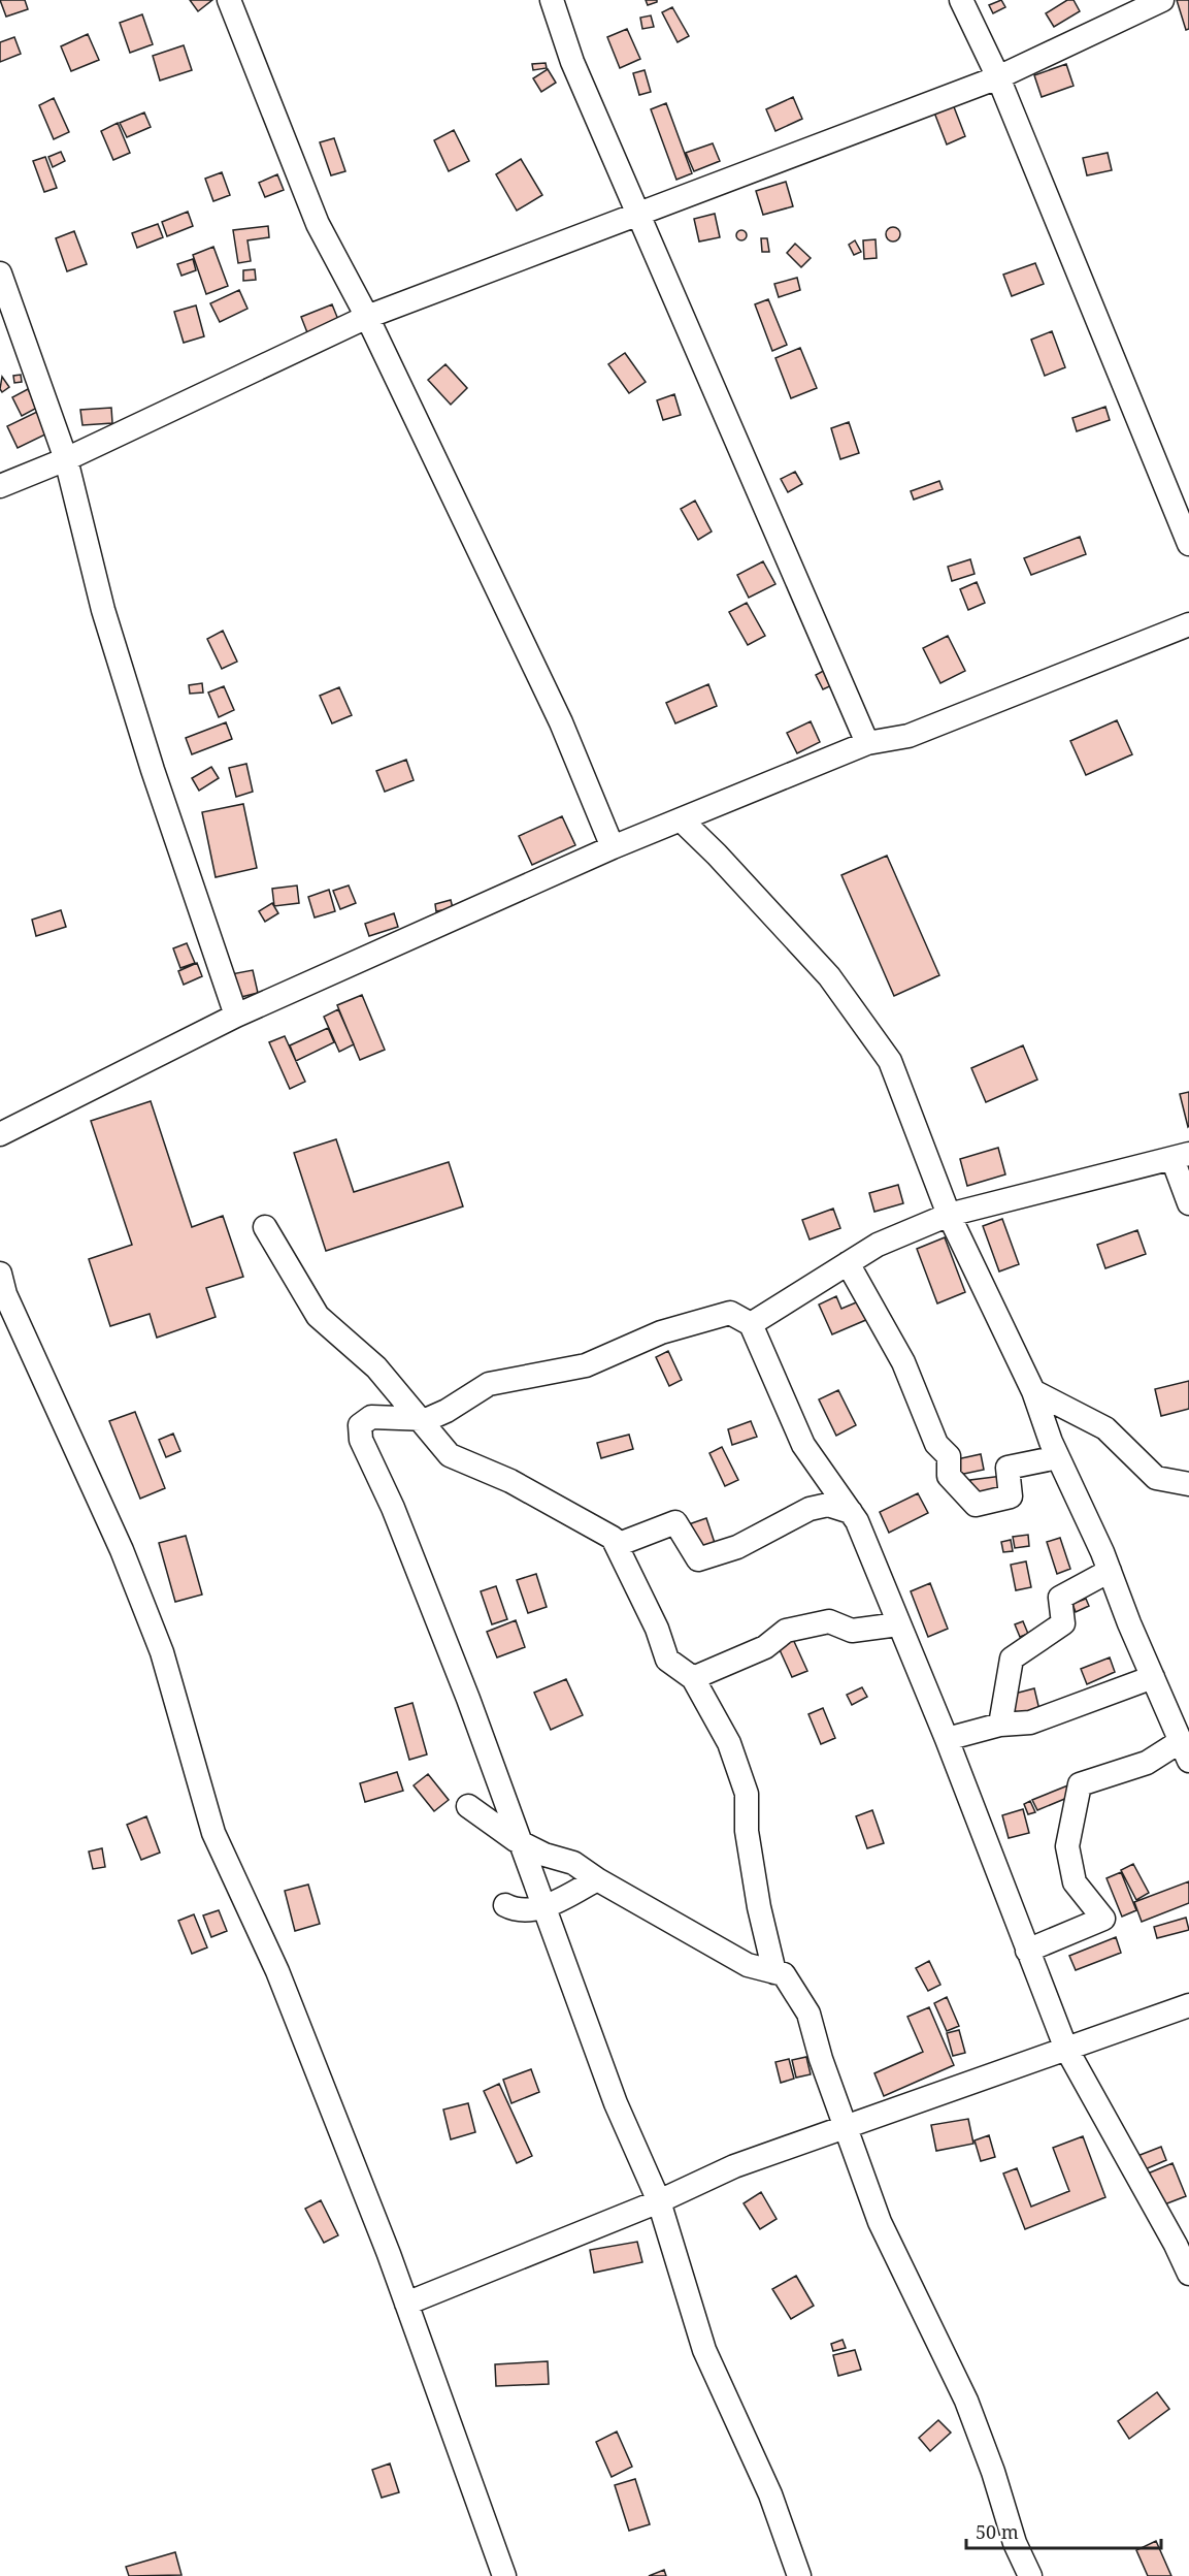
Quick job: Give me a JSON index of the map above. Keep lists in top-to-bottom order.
{
  "scale_bar": "50 m"
}
